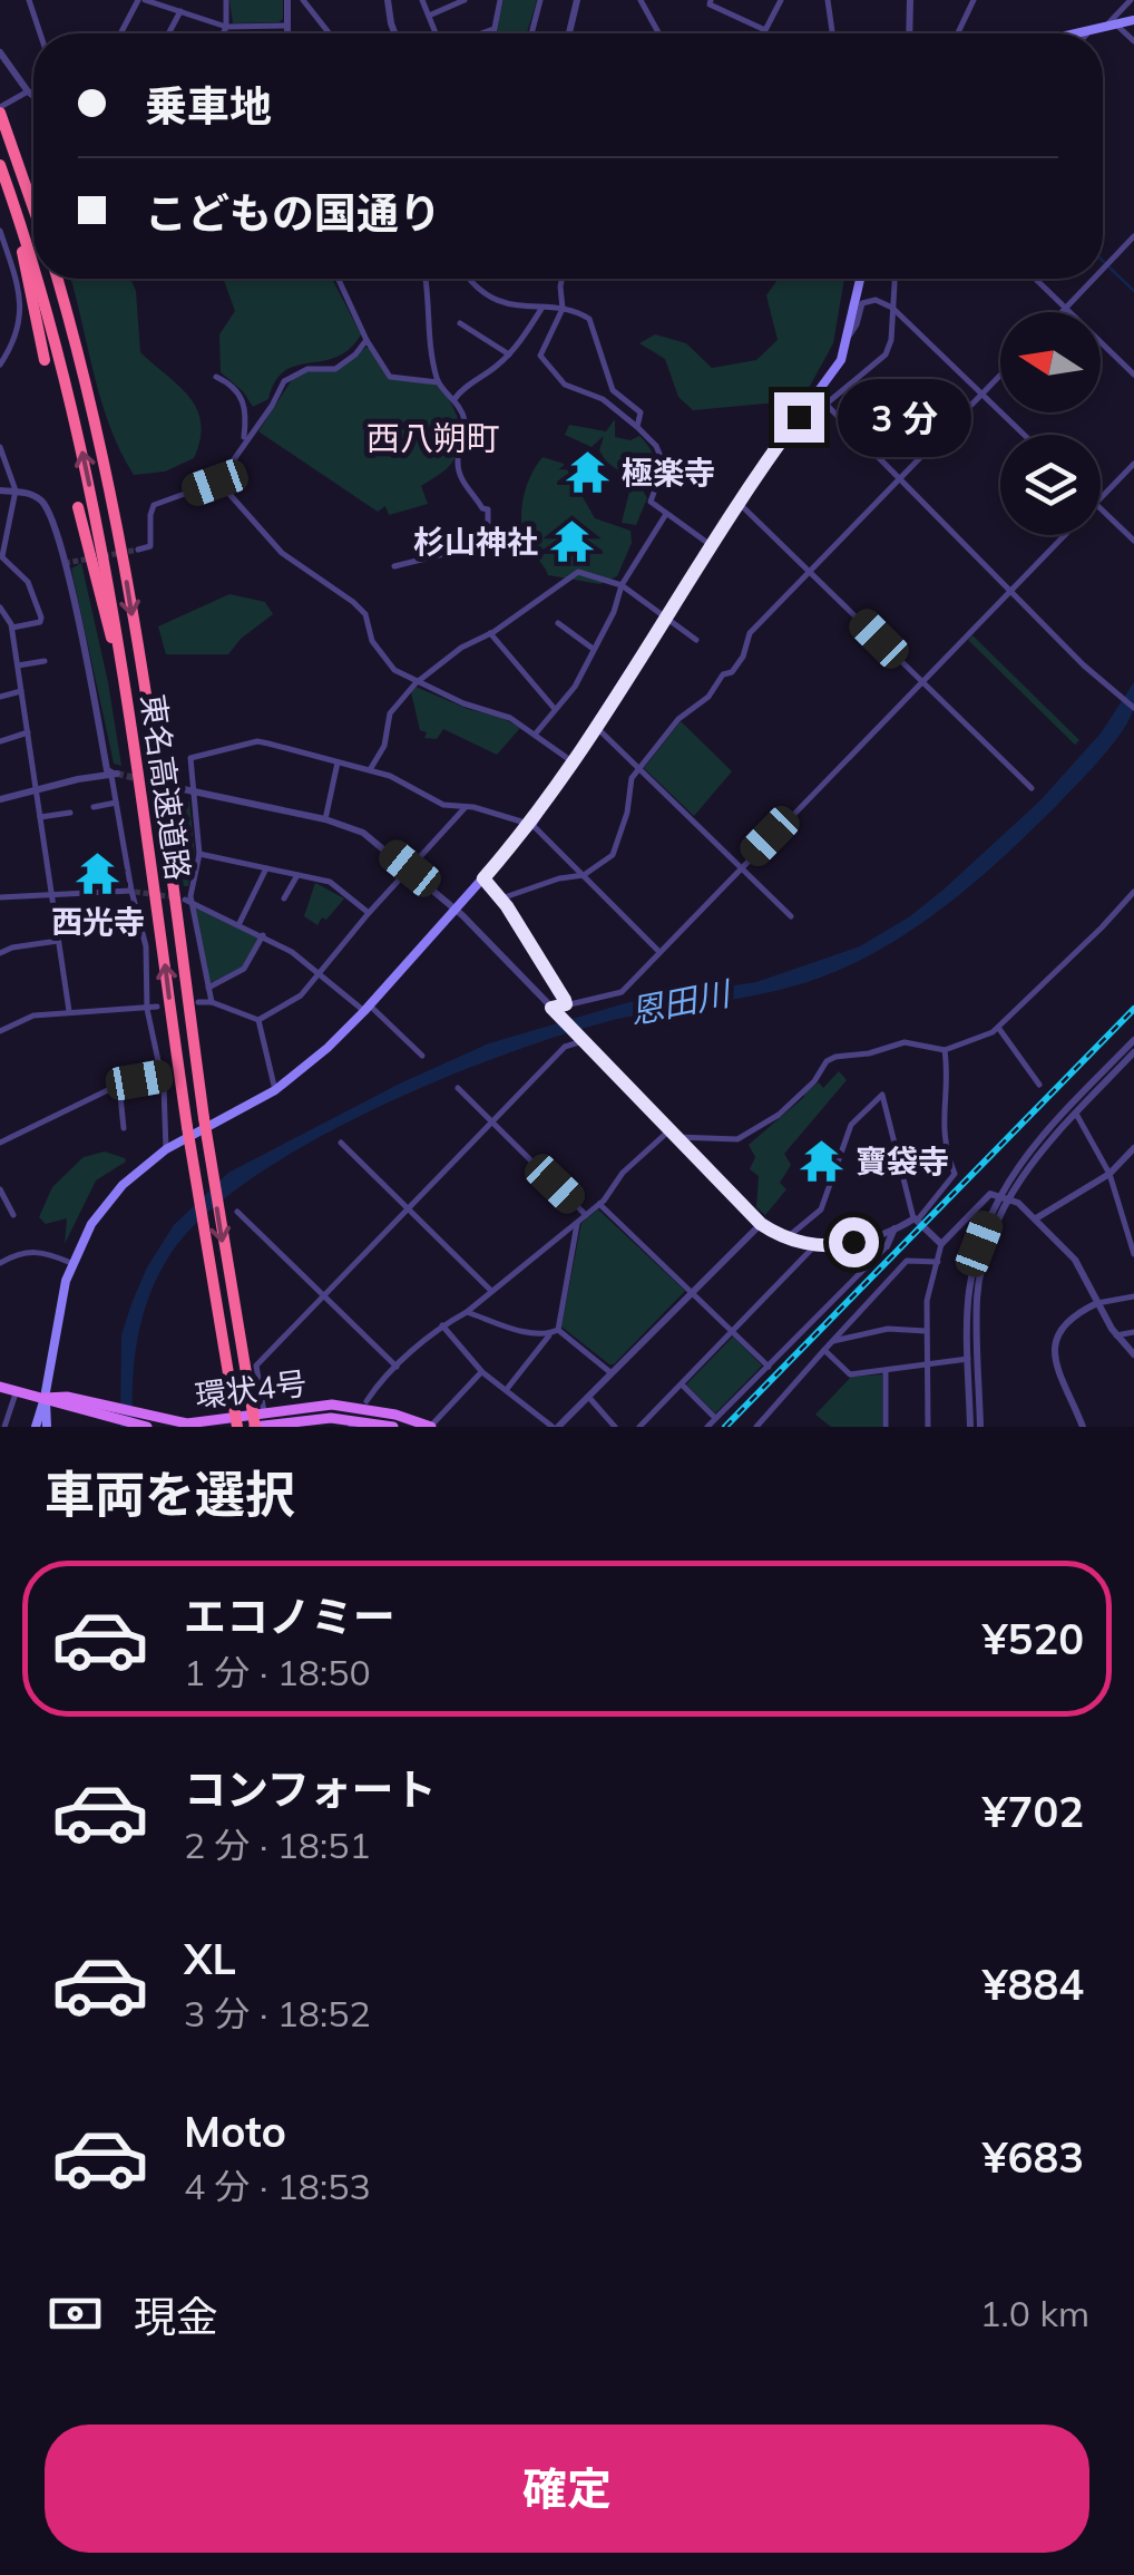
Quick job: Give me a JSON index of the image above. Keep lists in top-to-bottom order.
{
  "streets": {
    "highway": ["東名高速道路"],
    "main road": ["環状4号"]
  },
  "crossings": [
    ["東名高速道路", "環状4号"]
  ],
  "districts": ["西八朔町"],
  "water": ["恩田川"],
  "places": {
    "temple": [
      "極楽寺",
      "杉山神社",
      "西光寺",
      "寶袋寺"
    ]
  },
  "north": "left",
  "page": {
    "banner": ["乗車地", "こどもの国通り"],
    "bubble": "3 分",
    "heading": "車両を選択",
    "list": [
      {
        "name": "エコノミー",
        "note": "1 分 · 18:50",
        "value": "¥520"
      },
      {
        "name": "コンフォート",
        "note": "2 分 · 18:51",
        "value": "¥702"
      },
      {
        "name": "XL",
        "note": "3 分 · 18:52",
        "value": "¥884"
      },
      {
        "name": "Moto",
        "note": "4 分 · 18:53",
        "value": "¥683"
      }
    ],
    "pay": ["現金", "1.0 km"],
    "buttons": "確定"
  }
}
